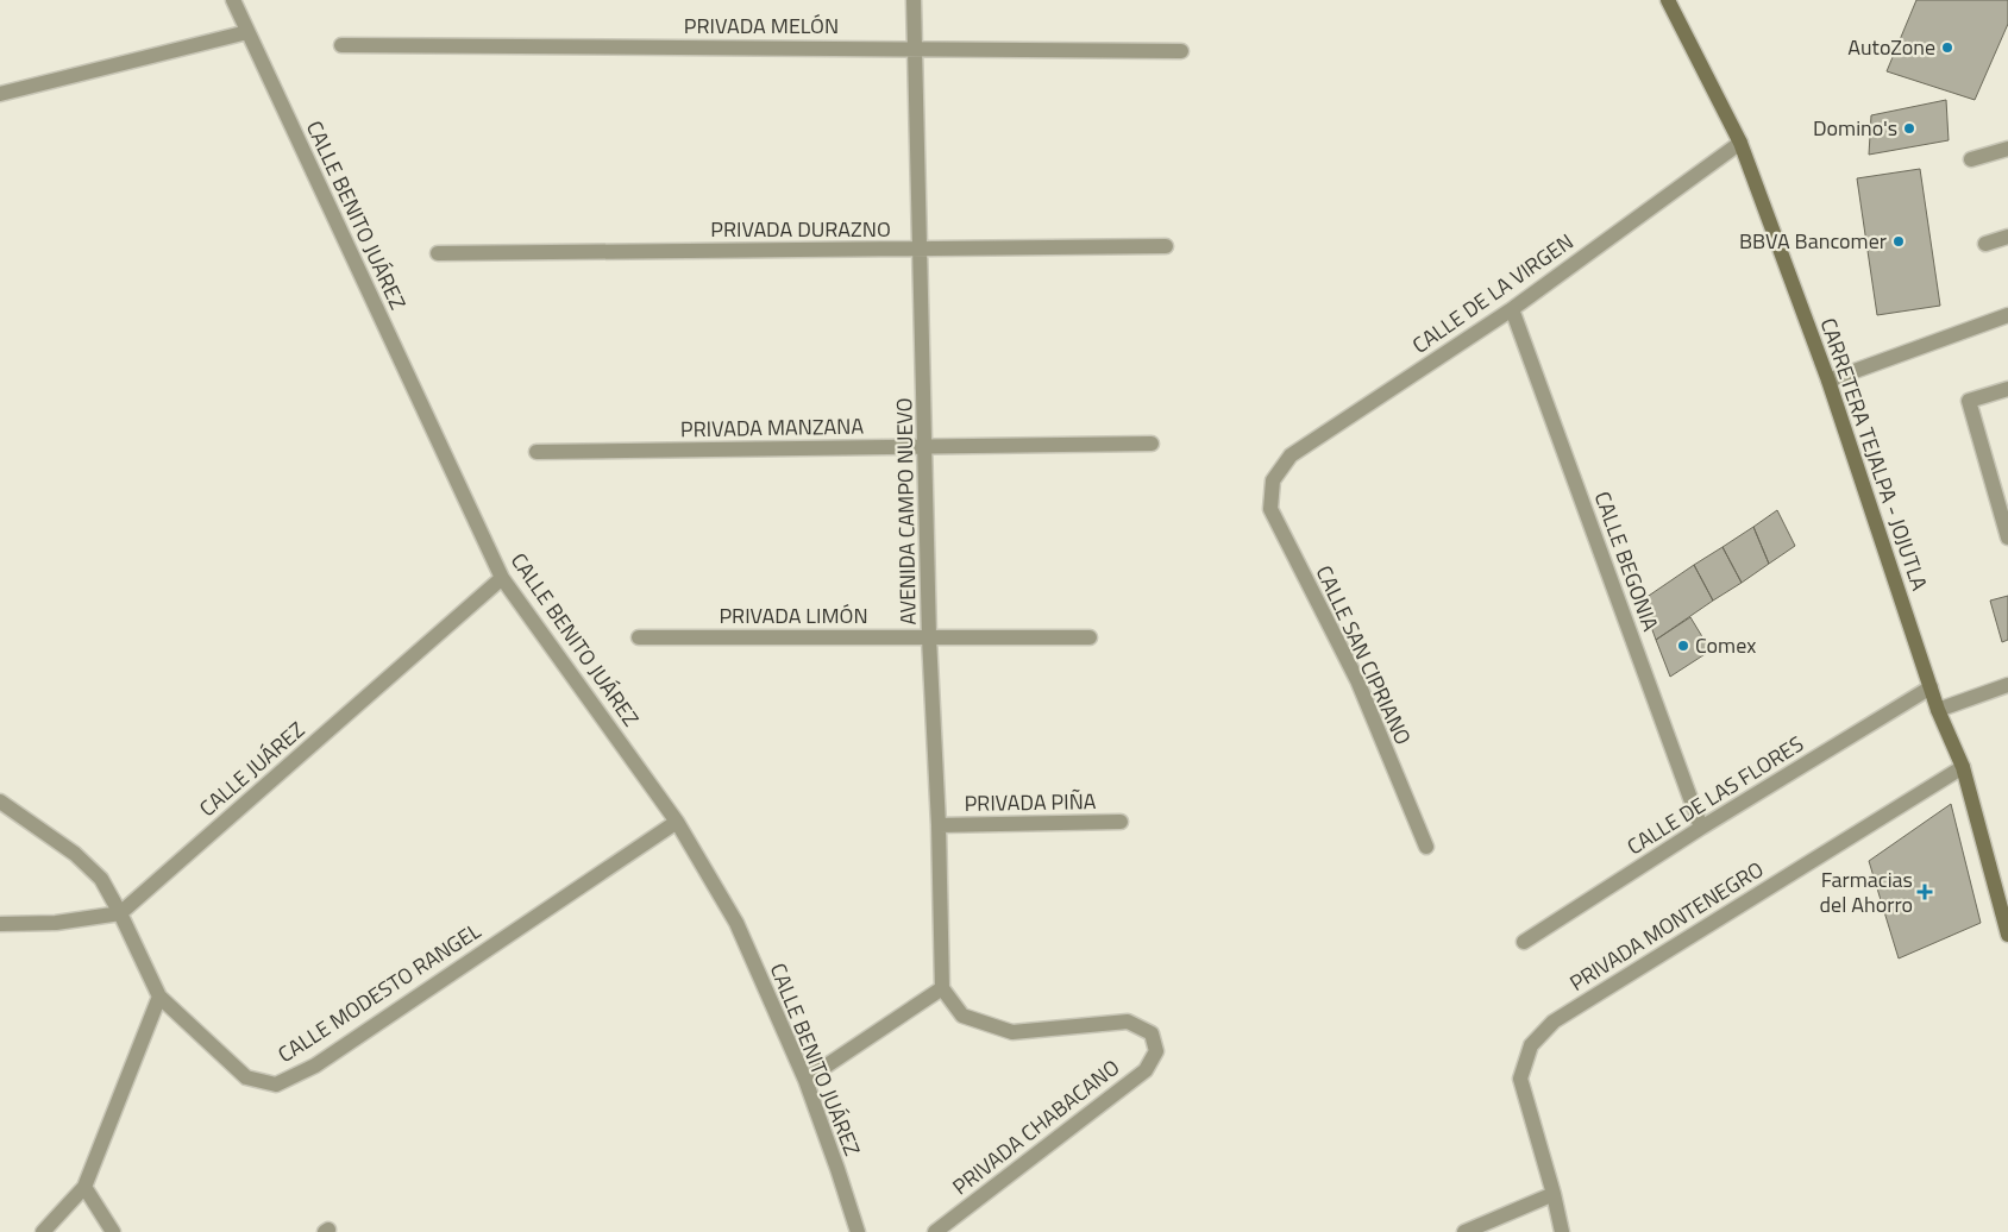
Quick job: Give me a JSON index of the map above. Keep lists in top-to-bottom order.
{
  "streets": {
    "main road": ["CARRETERA TEJALPA - JOJUTLA"],
    "street": [
      "PRIVADA MELÓN",
      "CALLE BENITO JUÁREZ",
      "PRIVADA DURAZNO",
      "CALLE DE LA VIRGEN",
      "PRIVADA MANZANA",
      "AVENIDA CAMPO NUEVO",
      "CALLE BEGONIA",
      "PRIVADA LIMÓN",
      "CALLE SAN CIPRIANO",
      "CALLE JUÁREZ",
      "CALLE DE LAS FLORES",
      "PRIVADA PIÑA",
      "PRIVADA MONTENEGRO",
      "CALLE MODESTO RANGEL",
      "PRIVADA CHABACANO"
    ]
  },
  "crossings": [
    ["PRIVADA MELÓN", "AVENIDA CAMPO NUEVO"],
    ["CALLE BENITO JUÁREZ", "CALLE JUÁREZ"],
    ["CALLE BENITO JUÁREZ", "CALLE MODESTO RANGEL"],
    ["PRIVADA DURAZNO", "AVENIDA CAMPO NUEVO"],
    ["CALLE DE LA VIRGEN", "CARRETERA TEJALPA - JOJUTLA"],
    ["CALLE DE LA VIRGEN", "CALLE BEGONIA"],
    ["CALLE DE LA VIRGEN", "CALLE SAN CIPRIANO"],
    ["PRIVADA MANZANA", "AVENIDA CAMPO NUEVO"],
    ["CARRETERA TEJALPA - JOJUTLA", "CALLE DE LAS FLORES"],
    ["CARRETERA TEJALPA - JOJUTLA", "PRIVADA MONTENEGRO"],
    ["AVENIDA CAMPO NUEVO", "PRIVADA LIMÓN"],
    ["AVENIDA CAMPO NUEVO", "PRIVADA PIÑA"],
    ["AVENIDA CAMPO NUEVO", "PRIVADA CHABACANO"],
    ["CALLE BEGONIA", "CALLE DE LAS FLORES"],
    ["CALLE JUÁREZ", "CALLE MODESTO RANGEL"]
  ],
  "places": {
    "other": [
      "AutoZone",
      "Domino's",
      "BBVA Bancomer",
      "Comex"
    ],
    "health": ["Farmacias del Ahorro"]
  }
}
